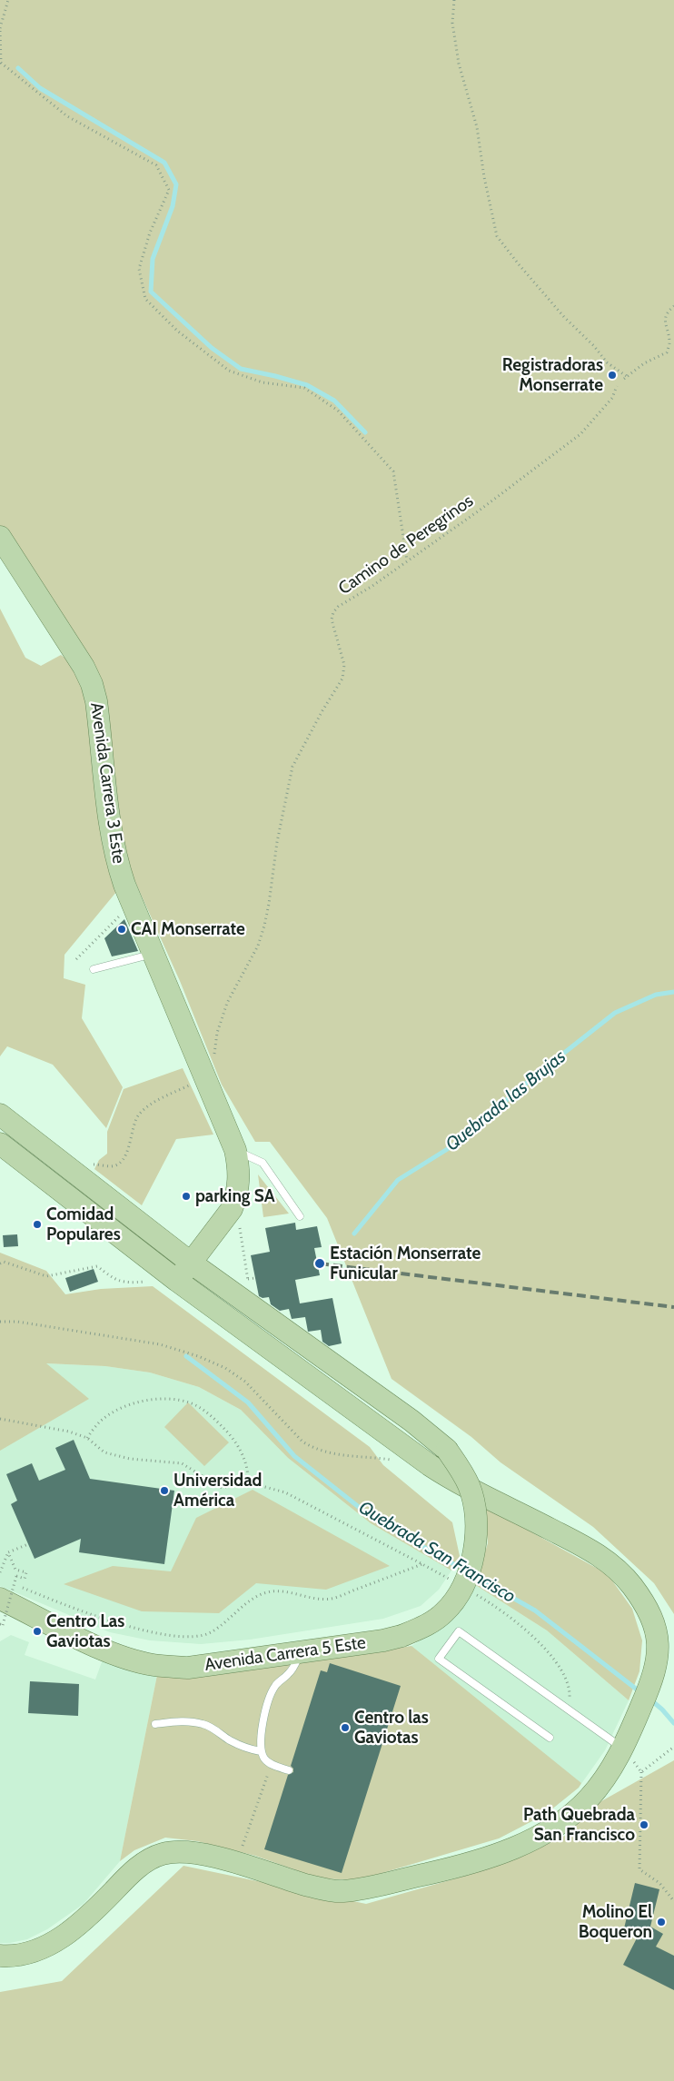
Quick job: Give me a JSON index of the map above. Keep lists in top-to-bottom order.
{
  "streets": {
    "main road": ["Avenida Carrera 3 Este", "Avenida Carrera 5 Este"],
    "path": ["Camino de Peregrinos"]
  },
  "crossings": [
    ["Camino de Peregrinos", "Avenida Carrera 3 Este"],
    ["Avenida Carrera 3 Este", "Avenida Carrera 5 Este"]
  ],
  "water": ["Quebrada las Brujas", "Quebrada San Francisco"],
  "places": [
    "Registradoras Monserrate",
    "CAI Monserrate",
    "parking SA",
    "Comidad Populares",
    "Estación Monserrate Funicular",
    "Universidad América",
    "Centro Las Gaviotas",
    "Centro las Gaviotas",
    "Path Quebrada San Francisco",
    "Molino El Boqueron"
  ]
}
